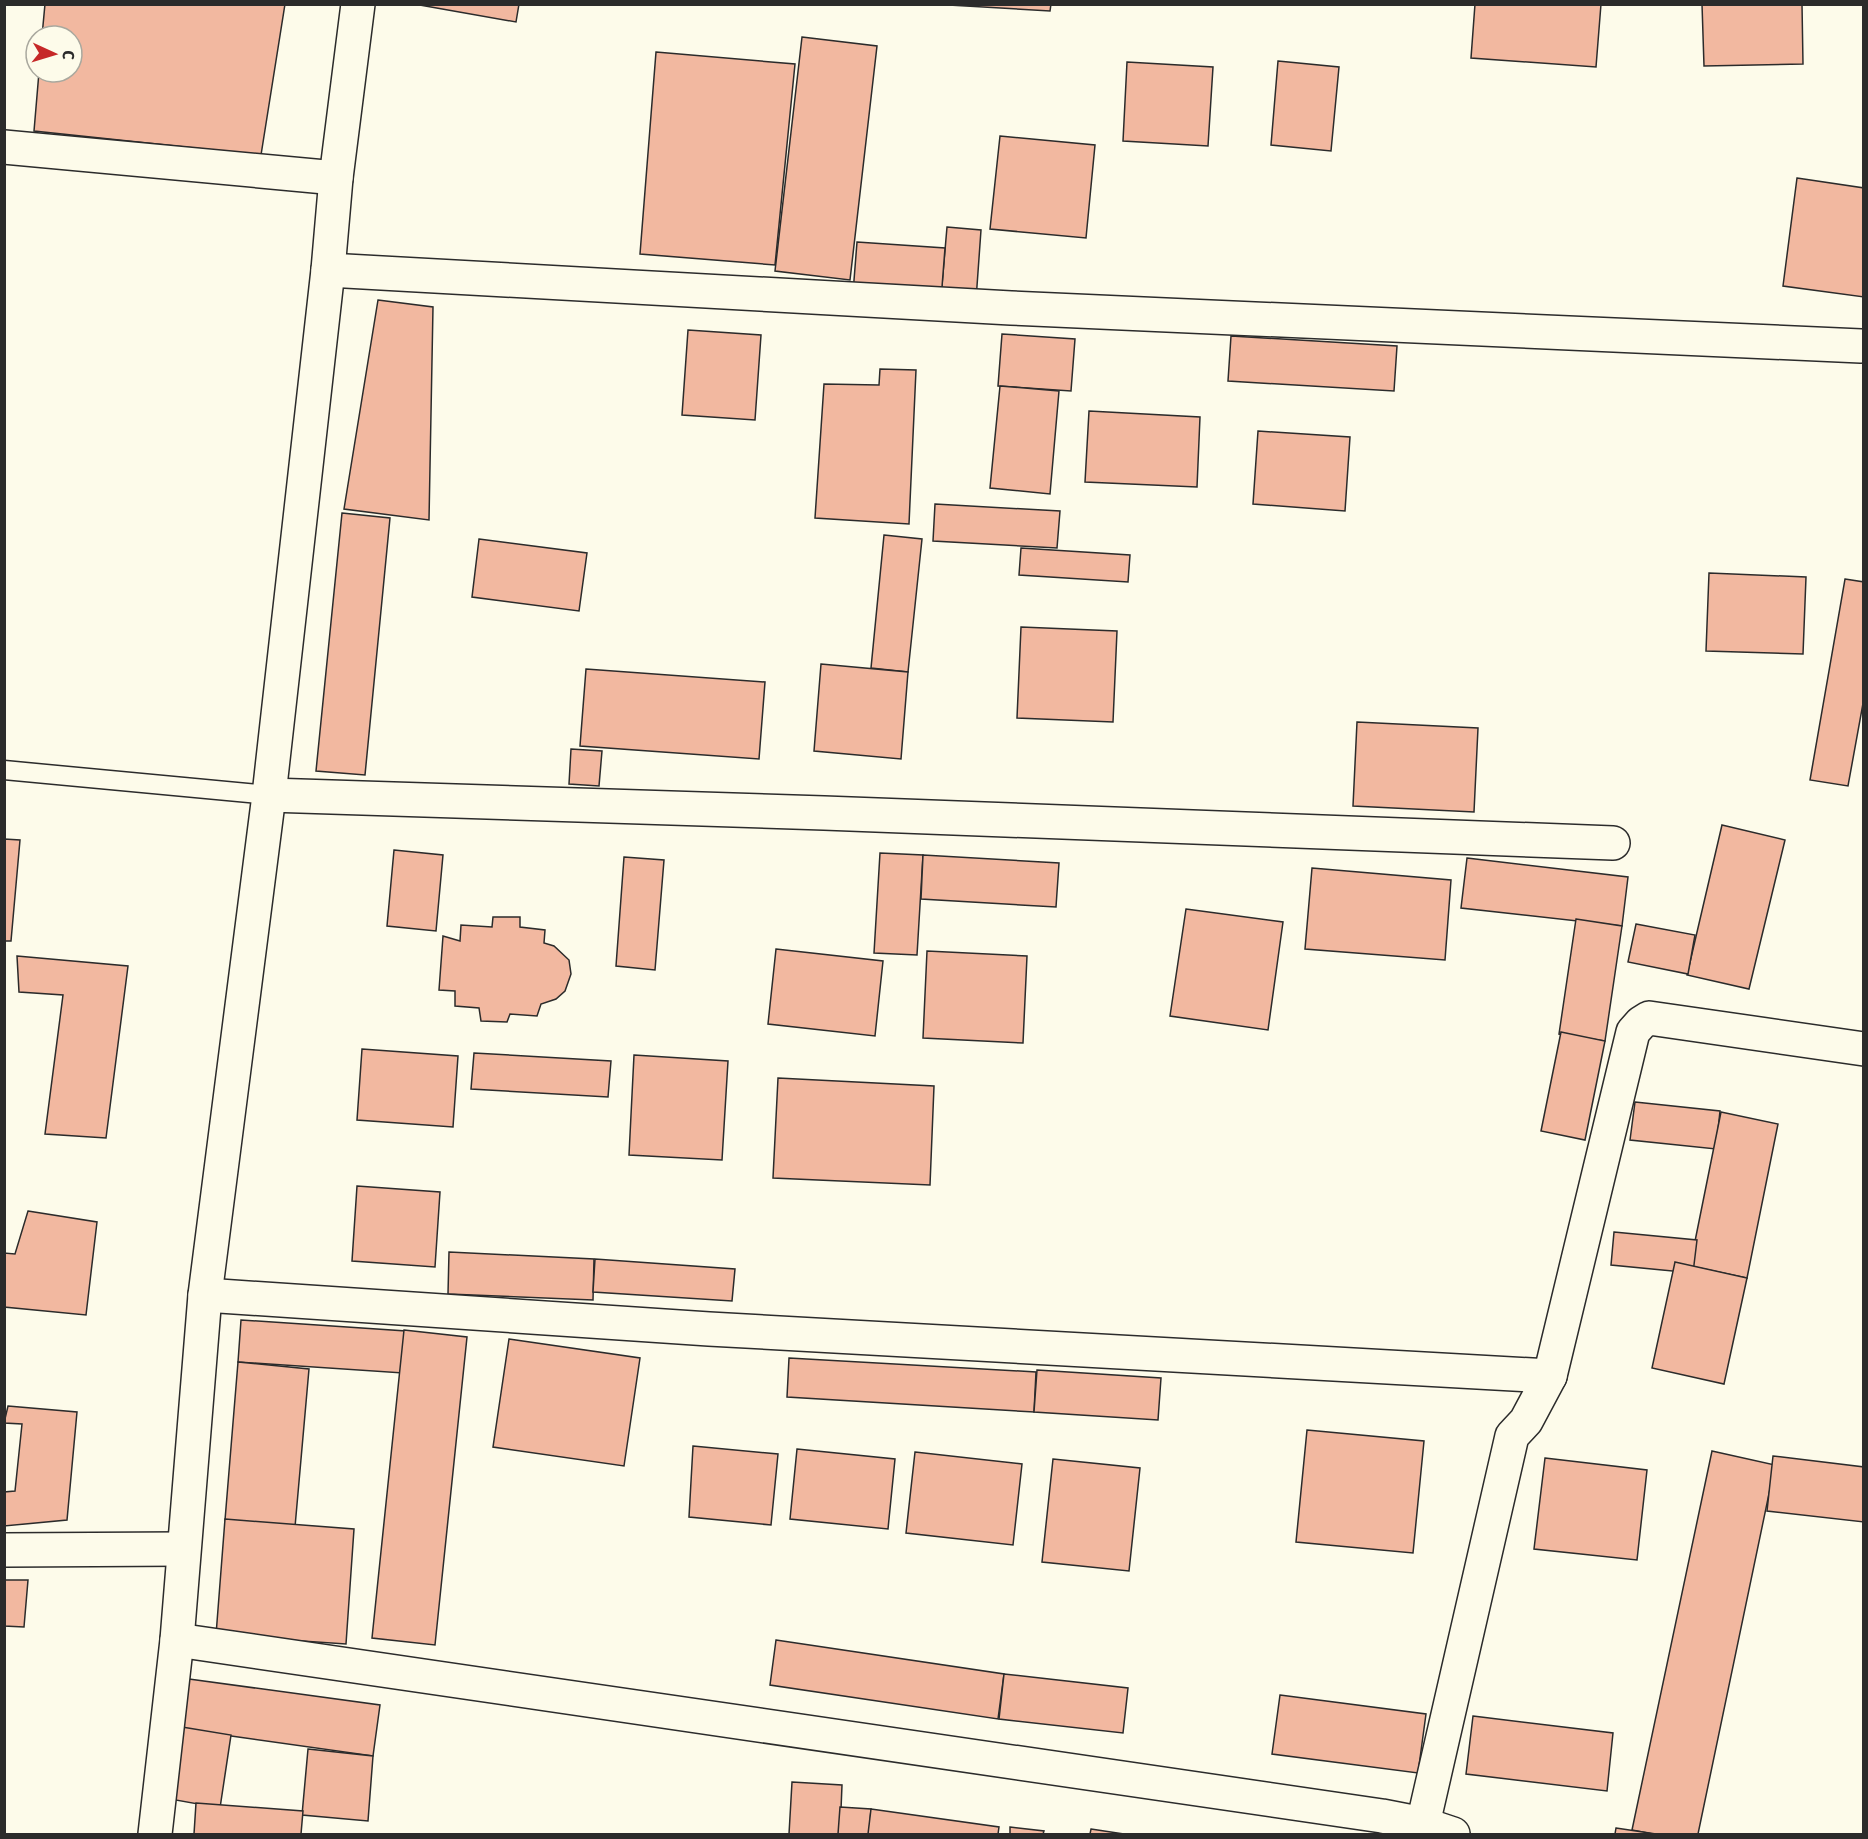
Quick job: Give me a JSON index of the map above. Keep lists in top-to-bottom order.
{
  "north": "right"
}
